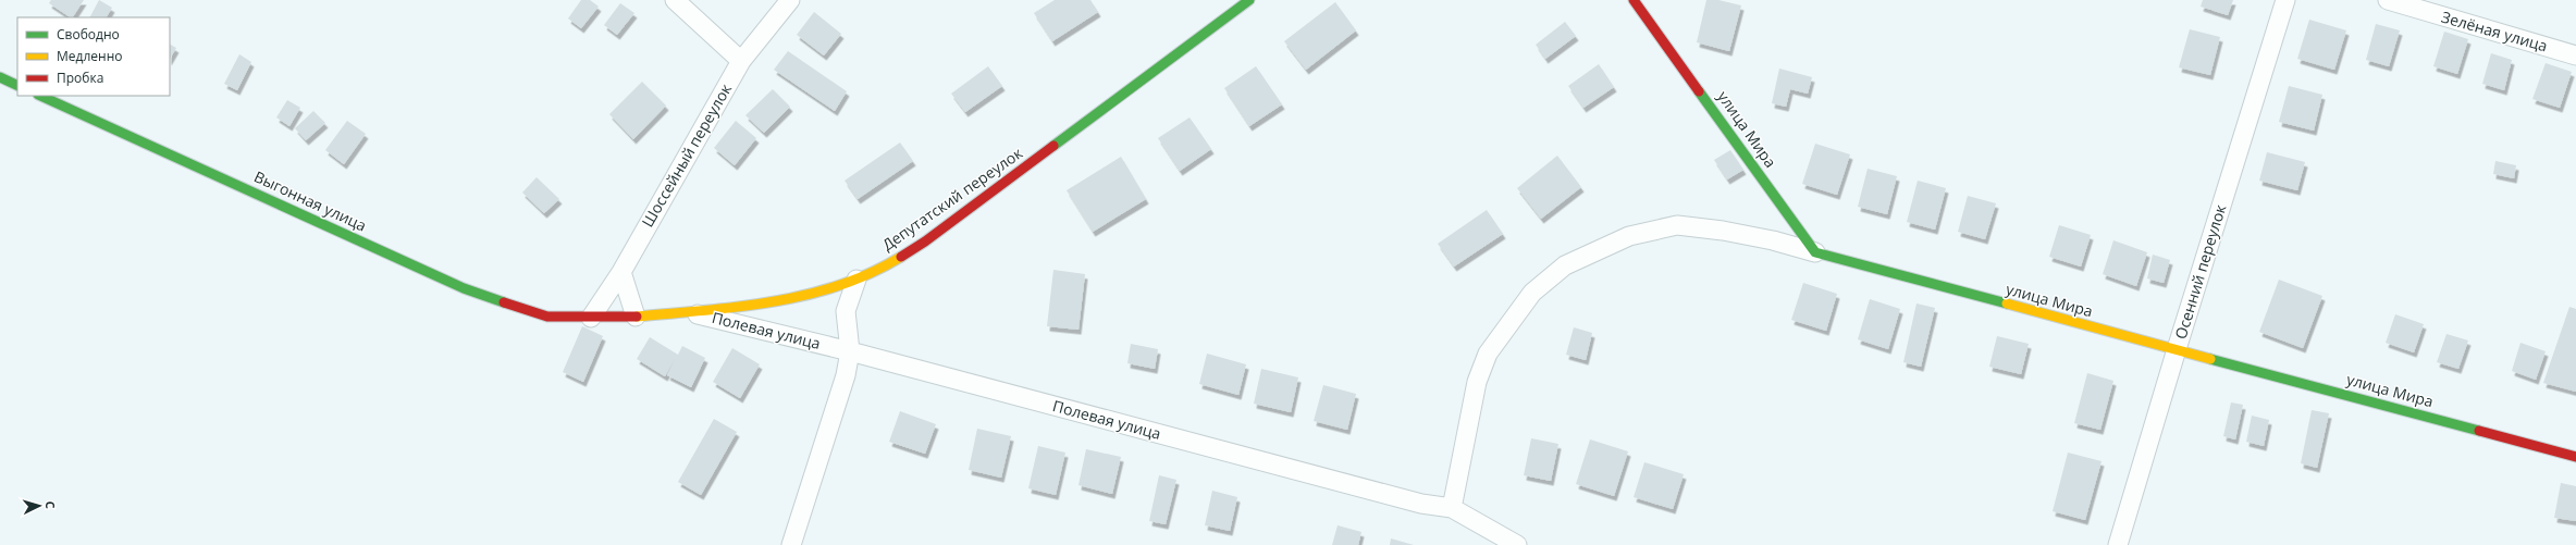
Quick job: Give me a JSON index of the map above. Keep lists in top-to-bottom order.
{
  "streets": {
    "street": [
      "Зелёная улица",
      "улица Мира",
      "Шоссейный переулок",
      "Депутатский переулок",
      "Выгонная улица",
      "Осенний переулок",
      "Полевая улица"
    ]
  },
  "crossings": [
    ["улица Мира", "Осенний переулок"],
    ["Шоссейный переулок", "Депутатский переулок"],
    ["Шоссейный переулок", "Выгонная улица"],
    ["Депутатский переулок", "Выгонная улица"],
    ["Депутатский переулок", "Полевая улица"]
  ],
  "legend": ["Свободно", "Медленно", "Пробка"],
  "north": "right"
}
